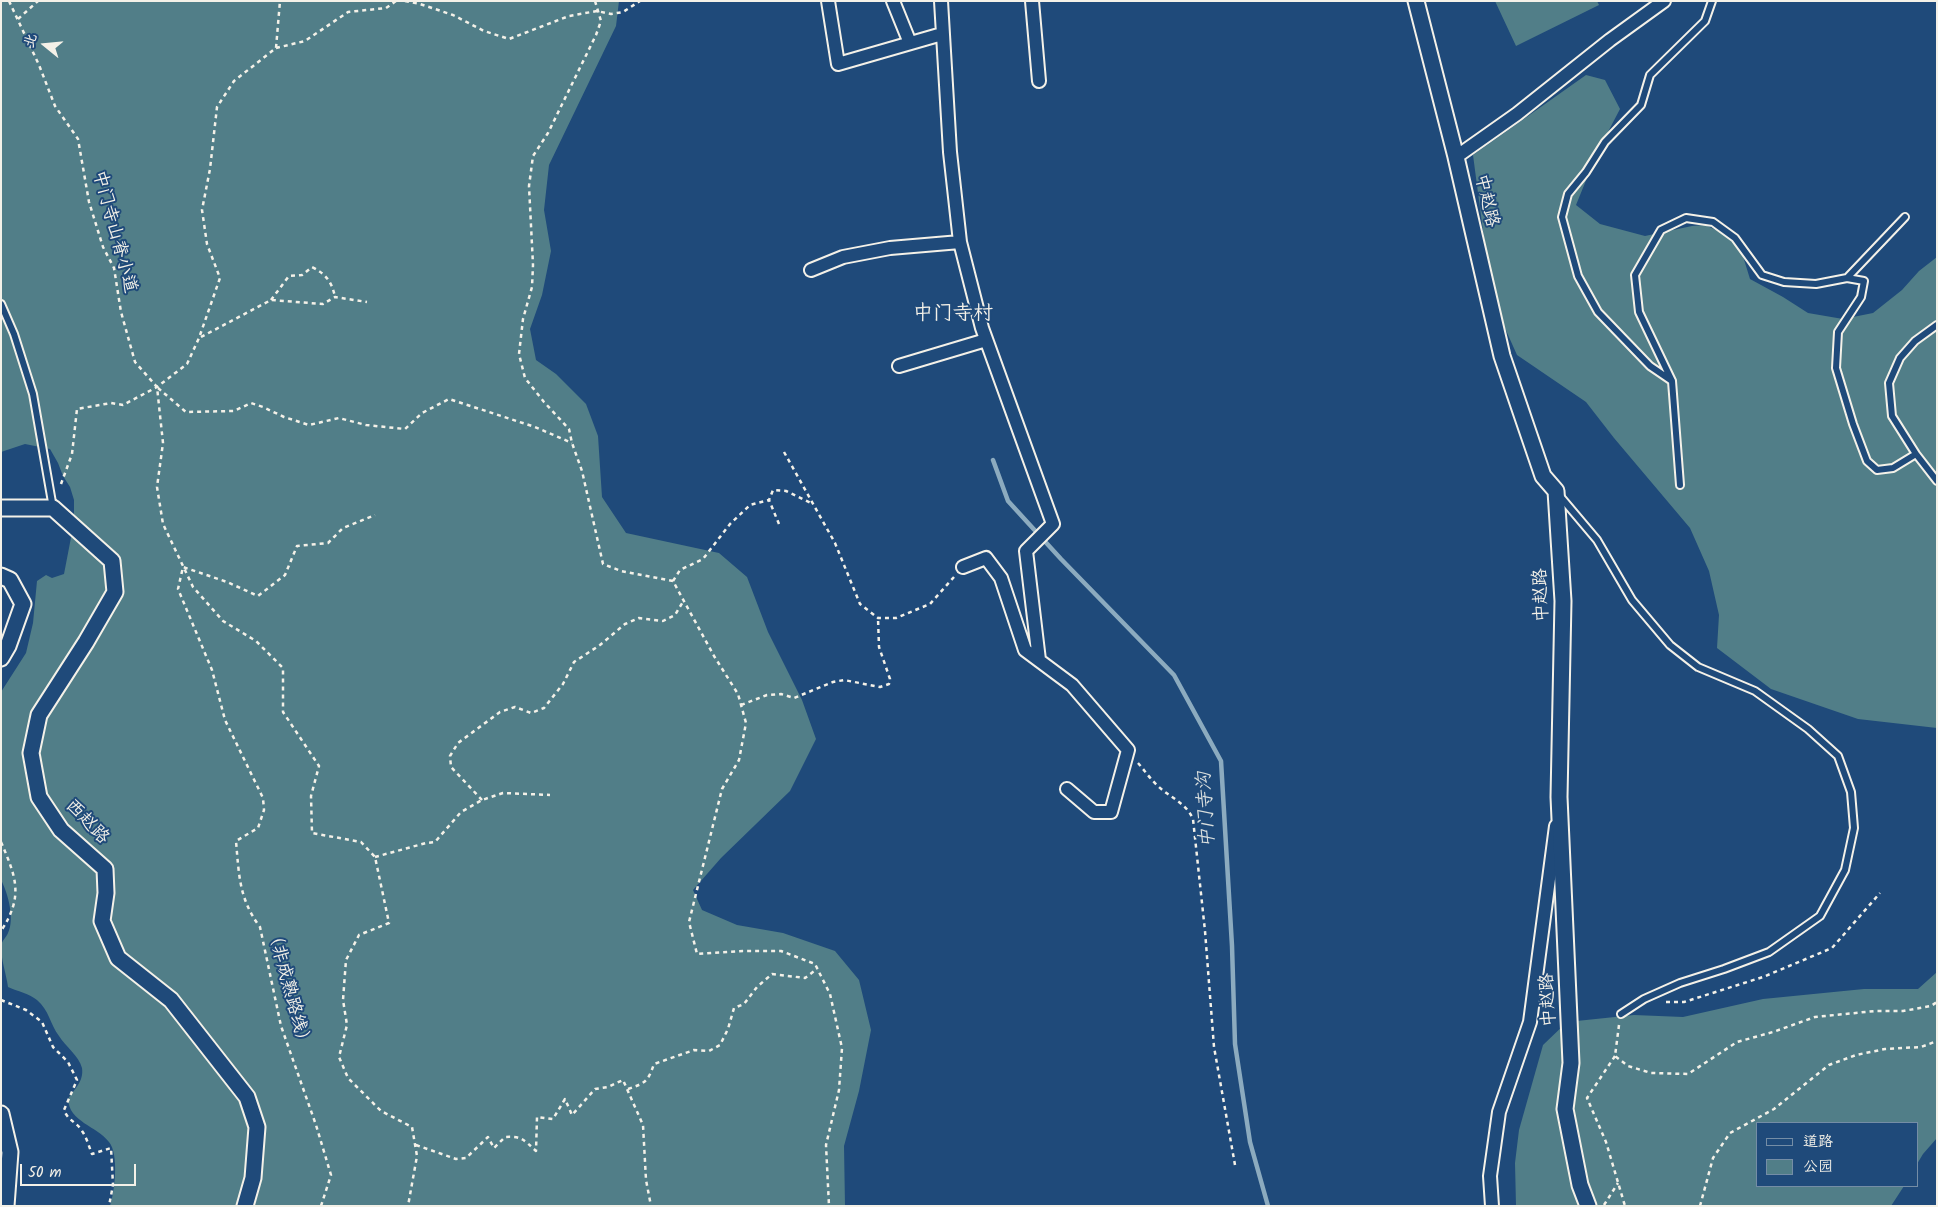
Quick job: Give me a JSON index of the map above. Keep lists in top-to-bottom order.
{
  "streets": {
    "street": ["中赵路", "西赵路"],
    "path": ["中门寺山脊小道", "（非成熟路线）"]
  },
  "districts": ["中门寺村"],
  "water": ["中门寺沟"],
  "legend": ["道路", "公园"],
  "scale_bar": "50 m",
  "north": "left"
}
